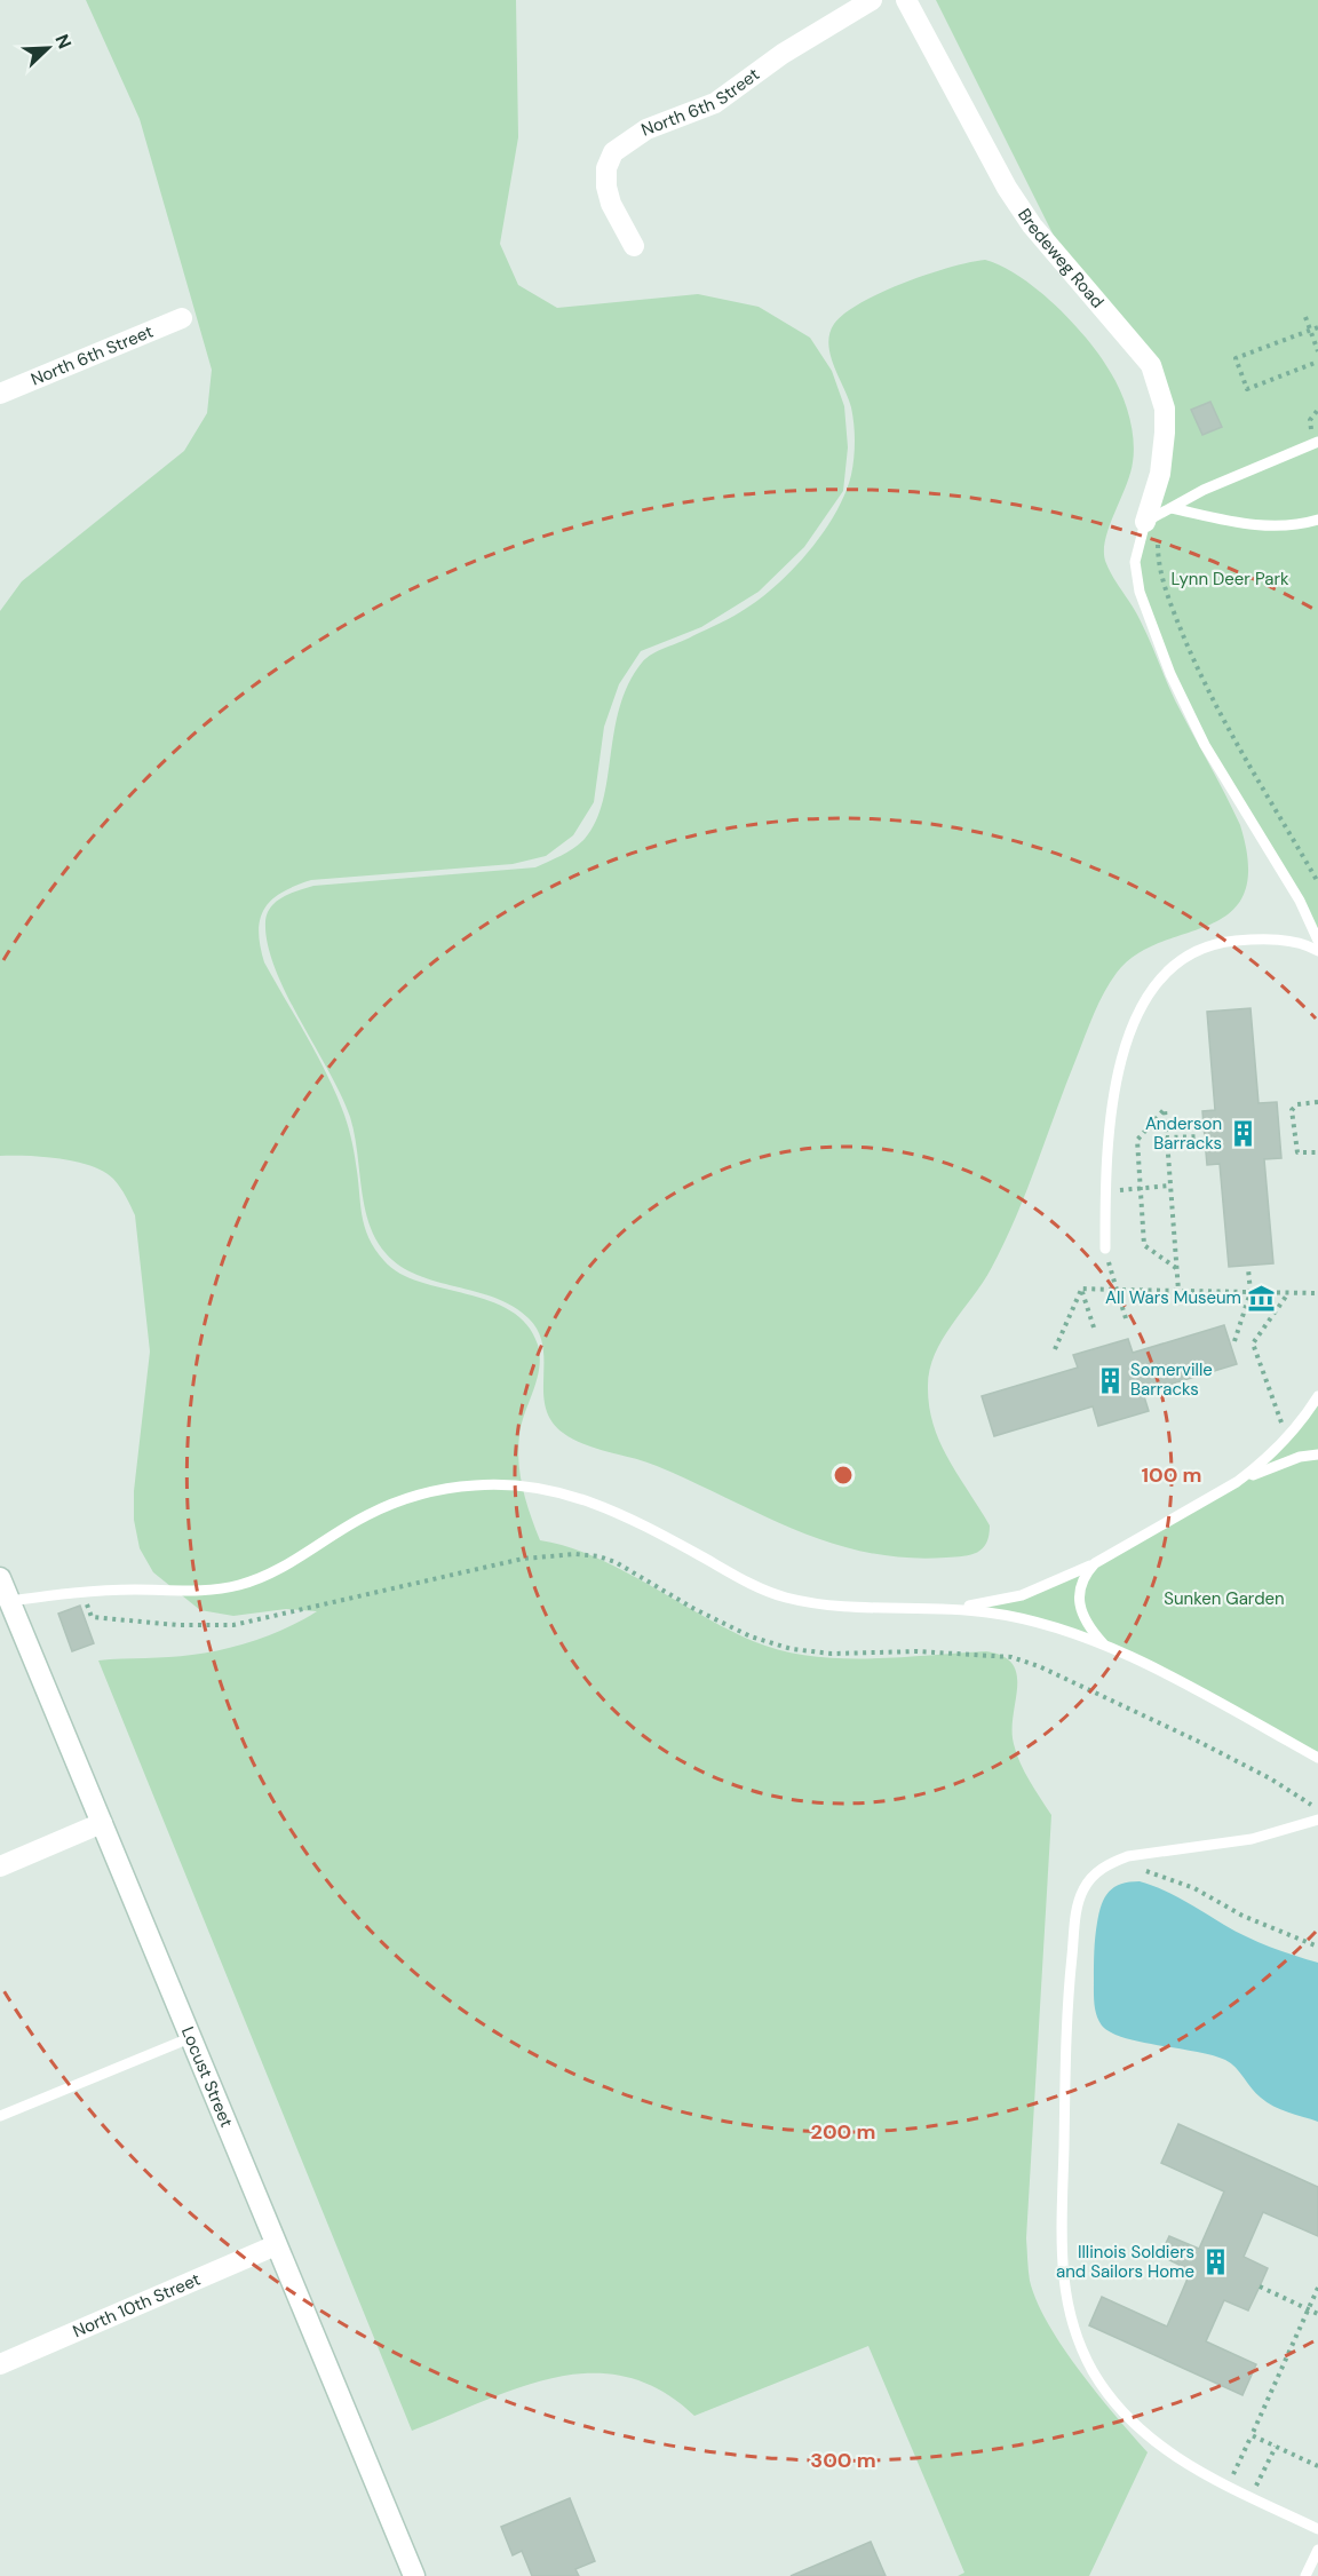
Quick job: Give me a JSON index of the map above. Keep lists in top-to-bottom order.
{
  "streets": {
    "street": [
      "North 6th Street",
      "Bredeweg Road",
      "Locust Street",
      "North 10th Street"
    ]
  },
  "crossings": [
    ["Locust Street", "North 10th Street"]
  ],
  "parks": ["Lynn Deer Park", "Sunken Garden"],
  "places": {
    "building": ["Anderson Barracks", "Somerville Barracks", "Illinois Soldiers and Sailors Home"],
    "museum": ["All Wars Museum"]
  },
  "north": "top right",
  "rings": ["100 m", "200 m", "300 m"]
}
